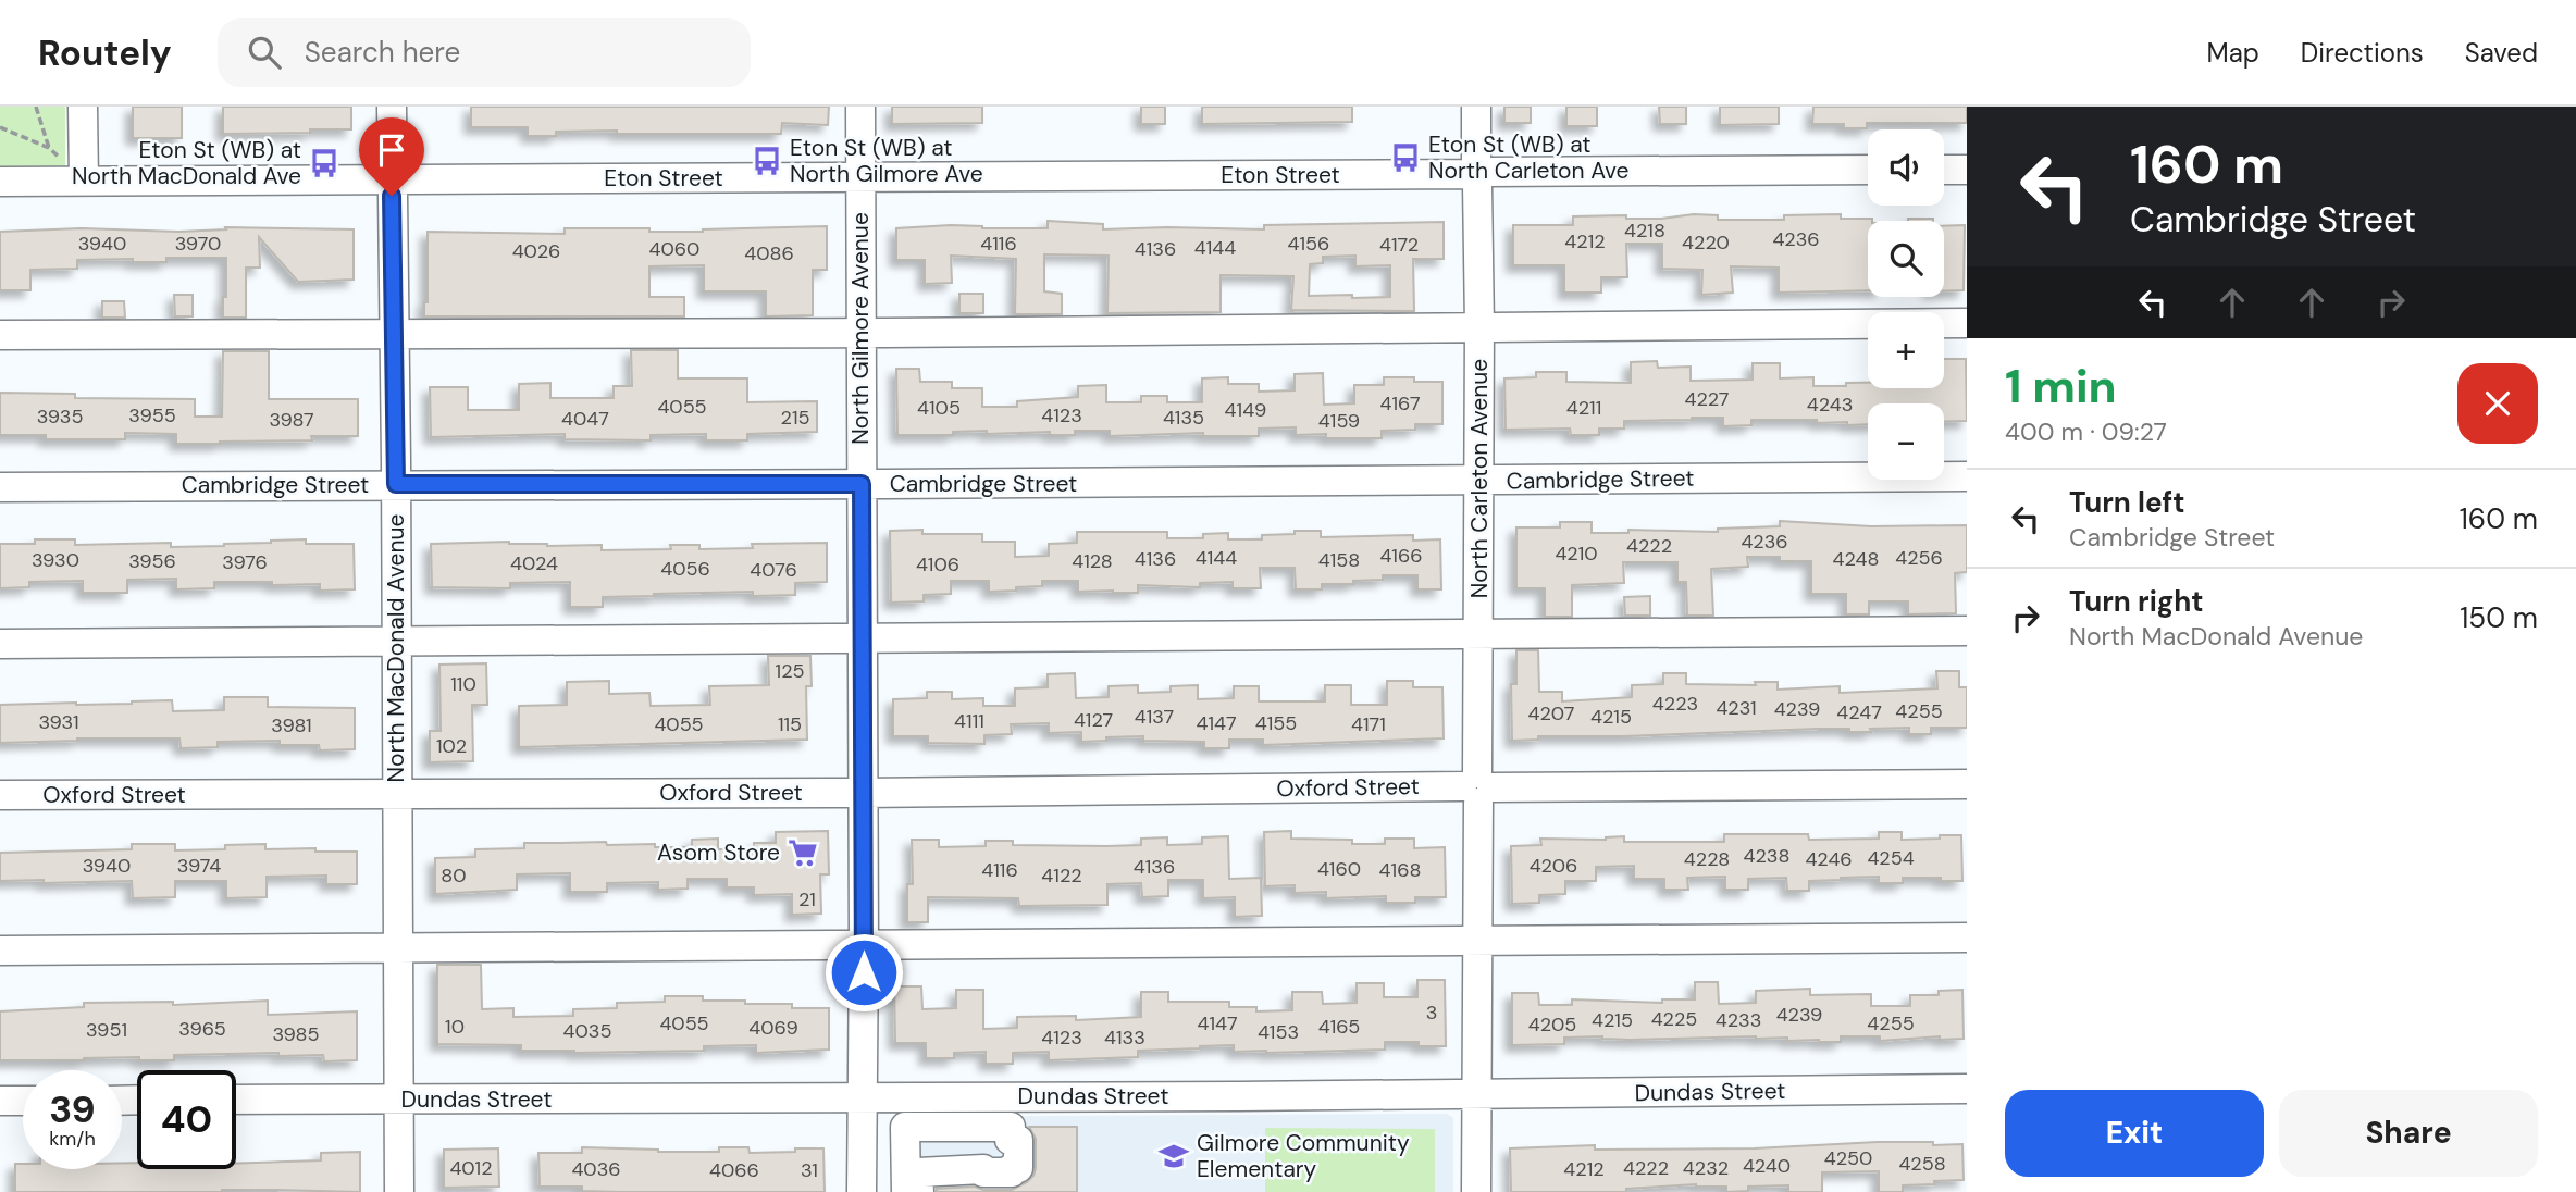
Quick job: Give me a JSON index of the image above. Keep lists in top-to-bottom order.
{
  "streets": {
    "street": [
      "Eton Street",
      "North Gilmore Avenue",
      "North Carleton Avenue",
      "Cambridge Street",
      "North MacDonald Avenue",
      "Oxford Street",
      "Dundas Street"
    ]
  },
  "crossings": [
    ["Eton Street", "North Gilmore Avenue"],
    ["Eton Street", "North Carleton Avenue"],
    ["Eton Street", "North MacDonald Avenue"],
    ["North Gilmore Avenue", "Cambridge Street"],
    ["North Gilmore Avenue", "Oxford Street"],
    ["North Gilmore Avenue", "Dundas Street"],
    ["North Carleton Avenue", "Cambridge Street"],
    ["North Carleton Avenue", "Oxford Street"],
    ["North Carleton Avenue", "Dundas Street"],
    ["Cambridge Street", "North MacDonald Avenue"],
    ["North MacDonald Avenue", "Oxford Street"],
    ["North MacDonald Avenue", "Dundas Street"]
  ],
  "places": {
    "bus stop": ["Eton St (WB) at North Carleton Ave", "Eton St (WB) at North Gilmore Ave", "Eton St (WB) at North MacDonald Ave"],
    "supermarket": ["Asom Store"],
    "school or university": ["Gilmore Community Elementary"]
  },
  "house_numbers": [
    "4218",
    "4236",
    "4212",
    "4220",
    "3940",
    "3970",
    "4116",
    "4156",
    "4172",
    "4144",
    "4060",
    "4136",
    "4026",
    "4086",
    "4227",
    "4167",
    "4243",
    "4055",
    "4105",
    "4211",
    "4149",
    "3955",
    "4123",
    "3935",
    "215",
    "4135",
    "4047",
    "3987",
    "4159",
    "4236",
    "4222",
    "4210",
    "4166",
    "4144",
    "4256",
    "4136",
    "4248",
    "3930",
    "4158",
    "3956",
    "4128",
    "3976",
    "4024",
    "4106",
    "4056",
    "4076",
    "125",
    "110",
    "4223",
    "4231",
    "4239",
    "4255",
    "4247",
    "4207",
    "4137",
    "4215",
    "4127",
    "4111",
    "3931",
    "4147",
    "4155",
    "4055",
    "115",
    "4171",
    "3981",
    "102",
    "4238",
    "4254",
    "4228",
    "4246",
    "3940",
    "3974",
    "4206",
    "4136",
    "4160",
    "4116",
    "4168",
    "80",
    "4122",
    "21",
    "3",
    "4239",
    "4225",
    "4215",
    "4233",
    "4055",
    "4147",
    "4255",
    "4205",
    "10",
    "4165",
    "4069",
    "3965",
    "3951",
    "4035",
    "4153",
    "3985",
    "4123",
    "4133",
    "4250",
    "4258",
    "4240",
    "4012",
    "4222",
    "4232",
    "4036",
    "4212",
    "4066",
    "31"
  ],
  "page": {
    "header": "Routely",
    "search": "Search here",
    "nav": ["Map", "Directions", "Saved"],
    "turn": ["160 m", "Cambridge Street"],
    "map_buttons": ["+", "−"],
    "heading": ["1 min", "400 m · 09:27"],
    "list": [
      {
        "name": "Turn left",
        "note": "Cambridge Street",
        "value": "160 m"
      },
      {
        "name": "Turn right",
        "note": "North MacDonald Avenue",
        "value": "150 m"
      }
    ],
    "speed": "39 km/h",
    "limit": "40",
    "buttons": ["Exit", "Share"]
  }
}
